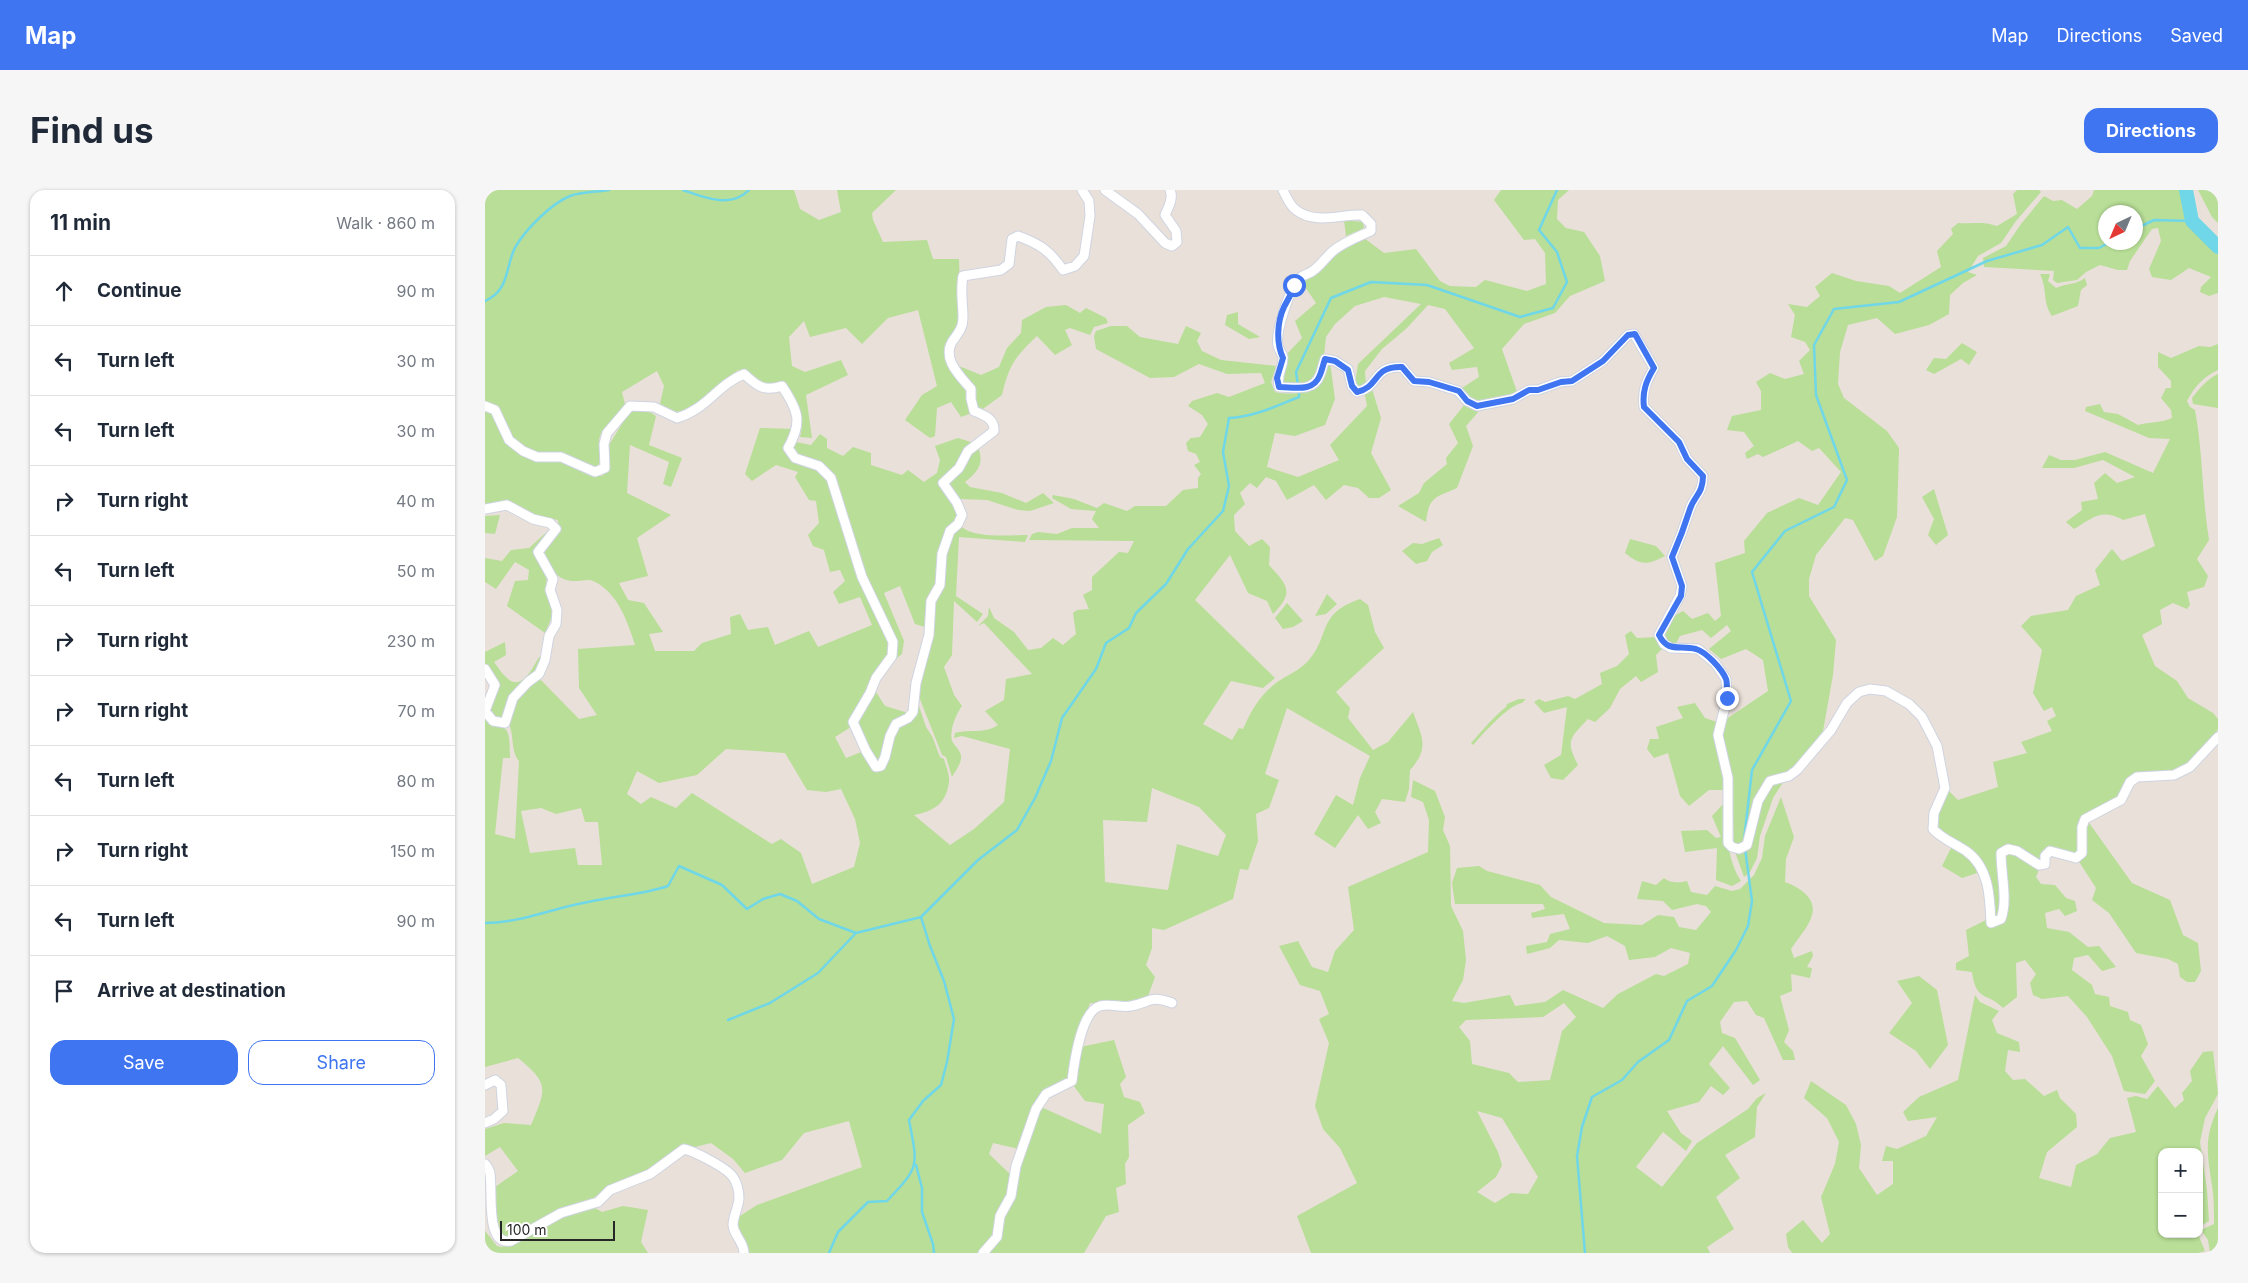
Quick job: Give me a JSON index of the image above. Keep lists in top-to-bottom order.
{
  "scale_bar": "100 m",
  "north": "bottom left",
  "page": {
    "header": "Map",
    "nav": ["Map", "Directions", "Saved"],
    "buttons": [
      "Directions",
      ["Save", "Share"]
    ],
    "title": "Find us",
    "heading": ["11 min", "Walk · 860 m"],
    "list": [
      ["Continue", "90 m"],
      ["Turn left", "30 m"],
      ["Turn left", "30 m"],
      ["Turn right", "40 m"],
      ["Turn left", "50 m"],
      ["Turn right", "230 m"],
      ["Turn right", "70 m"],
      ["Turn left", "80 m"],
      ["Turn right", "150 m"],
      ["Turn left", "90 m"],
      "Arrive at destination"
    ],
    "map_buttons": ["+", "−"],
    "scale": "100 m"
  }
}
